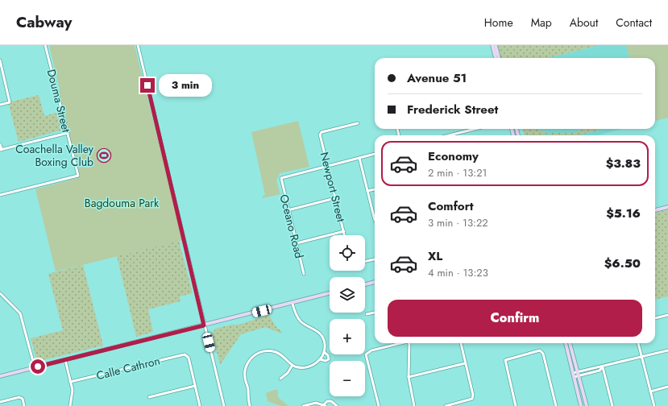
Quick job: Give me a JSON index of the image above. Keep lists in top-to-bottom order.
{
  "streets": {
    "street": [
      "Douma Street",
      "Newport Street",
      "Oceano Road",
      "Calle Cathron"
    ]
  },
  "crossings": [
    ["Newport Street", "Oceano Road"]
  ],
  "parks": ["Bagdouma Park"],
  "places": {
    "sports": ["Coachella Valley Boxing Club"]
  },
  "page": {
    "header": "Cabway",
    "nav": [
      "Home",
      "Map",
      "About",
      "Contact"
    ],
    "banner": ["Avenue 51", "Frederick Street"],
    "bubble": "3 min",
    "list": [
      {
        "name": "Economy",
        "note": "2 min · 13:21",
        "value": "$3.83"
      },
      {
        "name": "Comfort",
        "note": "3 min · 13:22",
        "value": "$5.16"
      },
      {
        "name": "XL",
        "note": "4 min · 13:23",
        "value": "$6.50"
      }
    ],
    "map_buttons": ["+", "−"],
    "buttons": "Confirm"
  }
}
